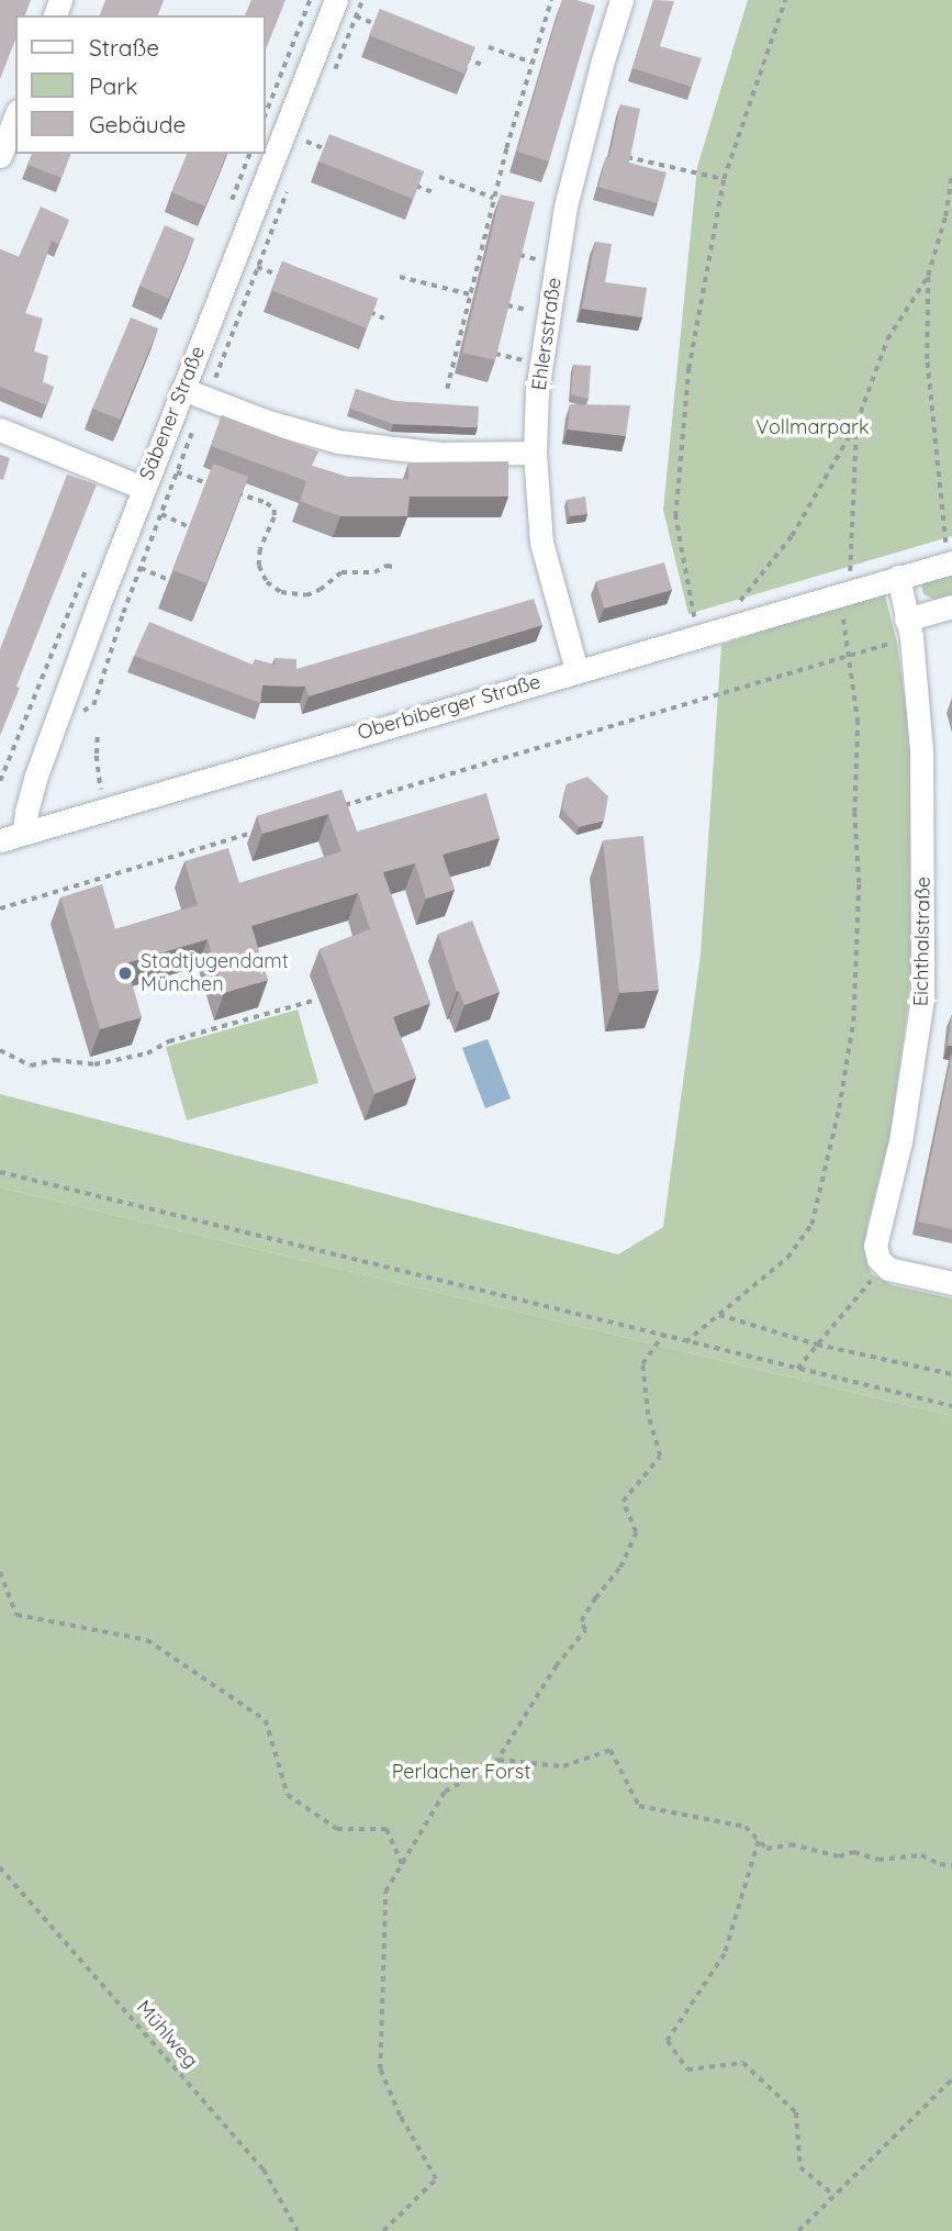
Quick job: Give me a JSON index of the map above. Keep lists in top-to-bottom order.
{
  "streets": {
    "street": [
      "Ehlersstraße",
      "Säbener Straße",
      "Oberbiberger Straße",
      "Eichthalstraße"
    ],
    "path": ["Mühlweg"]
  },
  "crossings": [
    ["Ehlersstraße", "Oberbiberger Straße"],
    ["Säbener Straße", "Oberbiberger Straße"]
  ],
  "parks": ["Vollmarpark", "Perlacher Forst"],
  "places": ["Stadtjugendamt München"],
  "legend": ["Straße", "Park", "Gebäude"]
}
